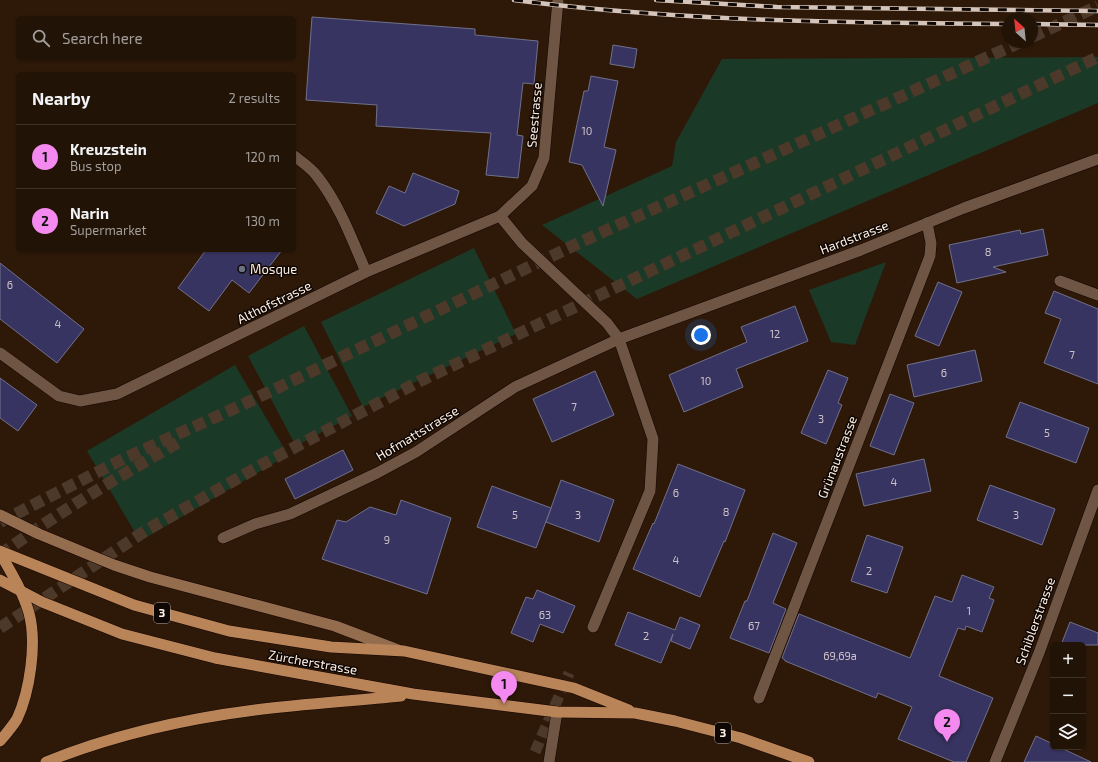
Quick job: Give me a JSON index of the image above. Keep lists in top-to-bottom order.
{
  "streets": {
    "main road": ["3", "Zürcherstrasse"],
    "street": [
      "Seestrasse",
      "Hardstrasse",
      "Althofstrasse",
      "Hofmattstrasse",
      "Grünaustrasse",
      "Schiblerstrasse"
    ]
  },
  "crossings": [
    ["Seestrasse", "Althofstrasse"],
    ["Hardstrasse", "Hofmattstrasse"],
    ["Hardstrasse", "Grünaustrasse"],
    ["3", "Zürcherstrasse"]
  ],
  "places": ["Mosque"],
  "house_numbers": [
    "10",
    "8",
    "6",
    "4",
    "12",
    "7",
    "6",
    "10",
    "7",
    "3",
    "5",
    "4",
    "6",
    "8",
    "5",
    "3",
    "3",
    "9",
    "4",
    "2",
    "1",
    "63",
    "67",
    "2",
    "69,69a"
  ],
  "north": "top left",
  "page": {
    "search": "Search here",
    "heading": ["Nearby", "2 results"],
    "list": [
      {
        "mark": "1",
        "name": "Kreuzstein",
        "note": "Bus stop",
        "value": "120 m"
      },
      {
        "mark": "2",
        "name": "Narin",
        "note": "Supermarket",
        "value": "130 m"
      }
    ],
    "map_buttons": ["+", "−"],
    "pins": ["1", "2"]
  }
}
